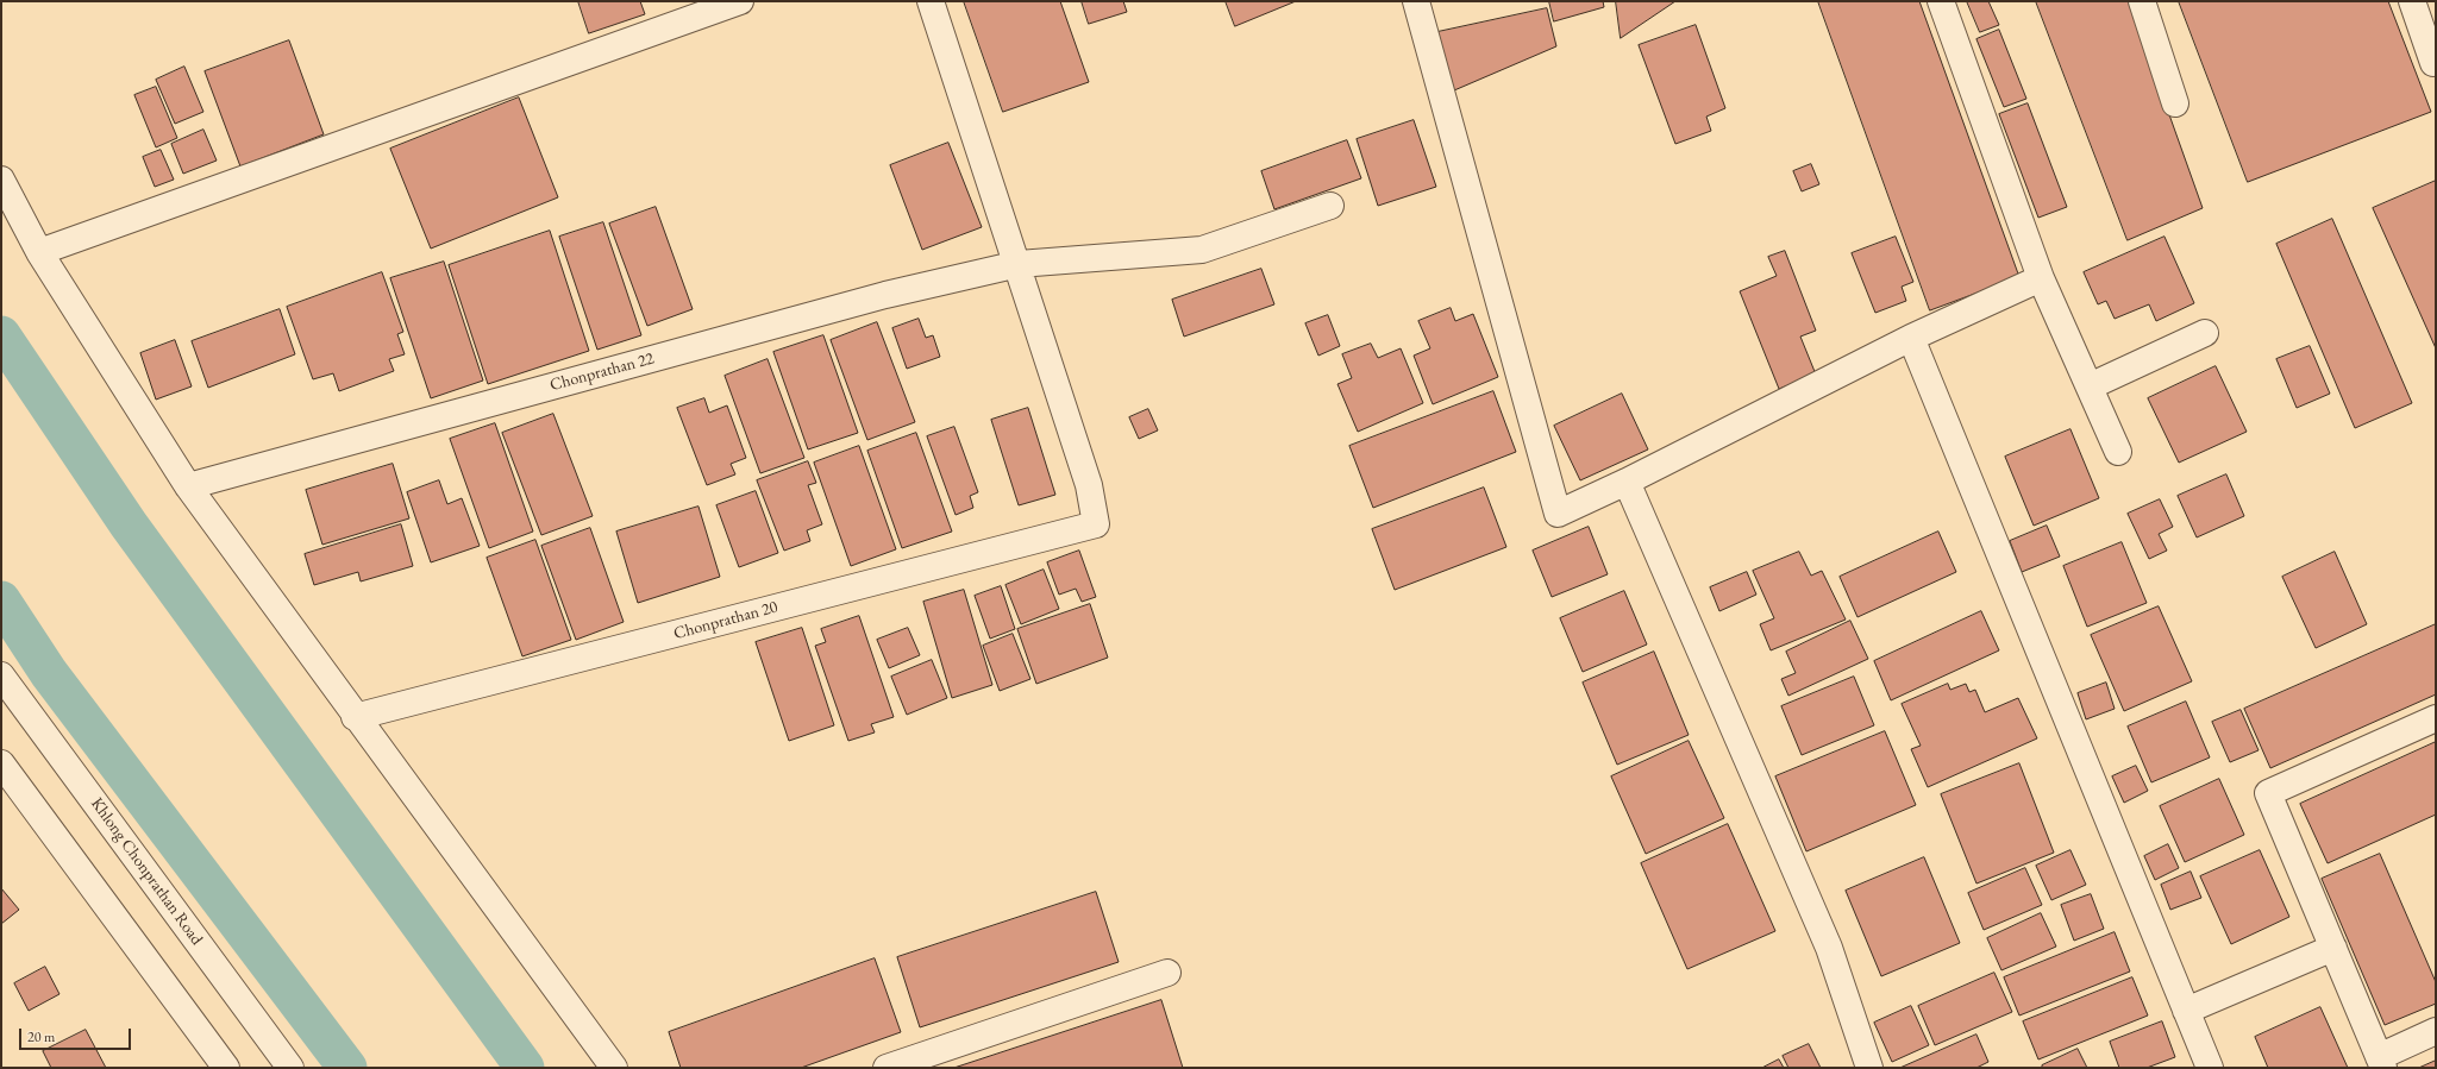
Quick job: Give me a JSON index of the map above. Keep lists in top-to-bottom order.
{
  "streets": {
    "street": ["Chonprathan 22", "Chonprathan 20", "Khlong Chonprathan Road"]
  },
  "crossings": [
    ["Chonprathan 22", "Chonprathan 20"]
  ],
  "scale_bar": "20 m"
}
